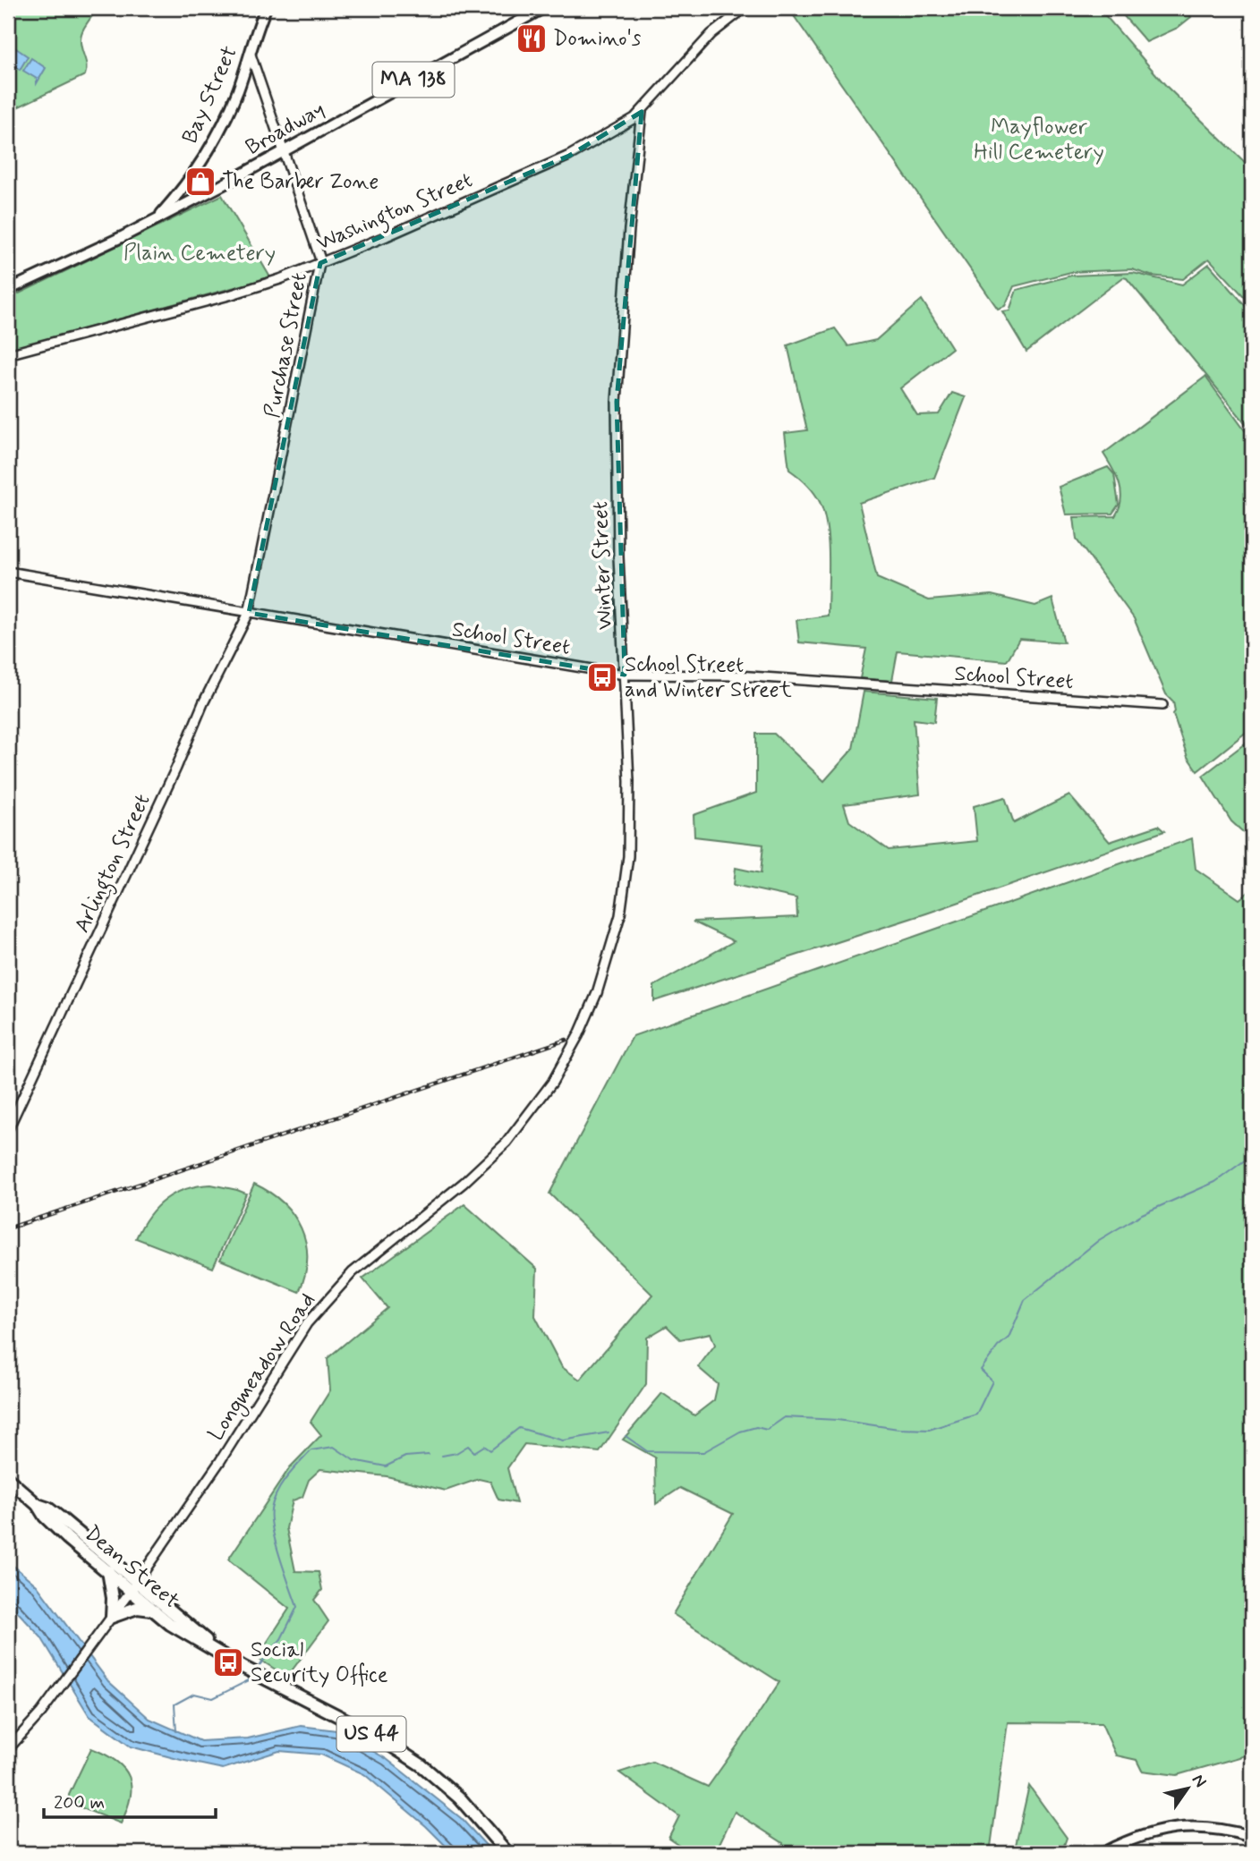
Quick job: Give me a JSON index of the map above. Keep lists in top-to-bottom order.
{
  "streets": {
    "highway": ["Dean Street", "US 44"],
    "main road": ["MA 138", "Bay Street", "Broadway"],
    "street": [
      "Washington Street",
      "Purchase Street",
      "Winter Street",
      "School Street",
      "Arlington Street",
      "Longmeadow Road"
    ]
  },
  "crossings": [
    ["Bay Street", "Broadway"],
    ["Bay Street", "Purchase Street"],
    ["Broadway", "Purchase Street"],
    ["Washington Street", "Purchase Street"],
    ["Washington Street", "Winter Street"],
    ["Purchase Street", "School Street"],
    ["Purchase Street", "Arlington Street"],
    ["Winter Street", "School Street"],
    ["Winter Street", "Longmeadow Road"],
    ["School Street", "Arlington Street"],
    ["Longmeadow Road", "Dean Street"]
  ],
  "parks": ["Mayflower Hill Cemetery", "Plain Cemetery"],
  "places": {
    "restaurant": ["Domino's"],
    "shop": ["The Barber Zone"],
    "bus stop": ["School Street and Winter Street", "Social Security Office"]
  },
  "scale_bar": "200 m",
  "north": "top right"
}
